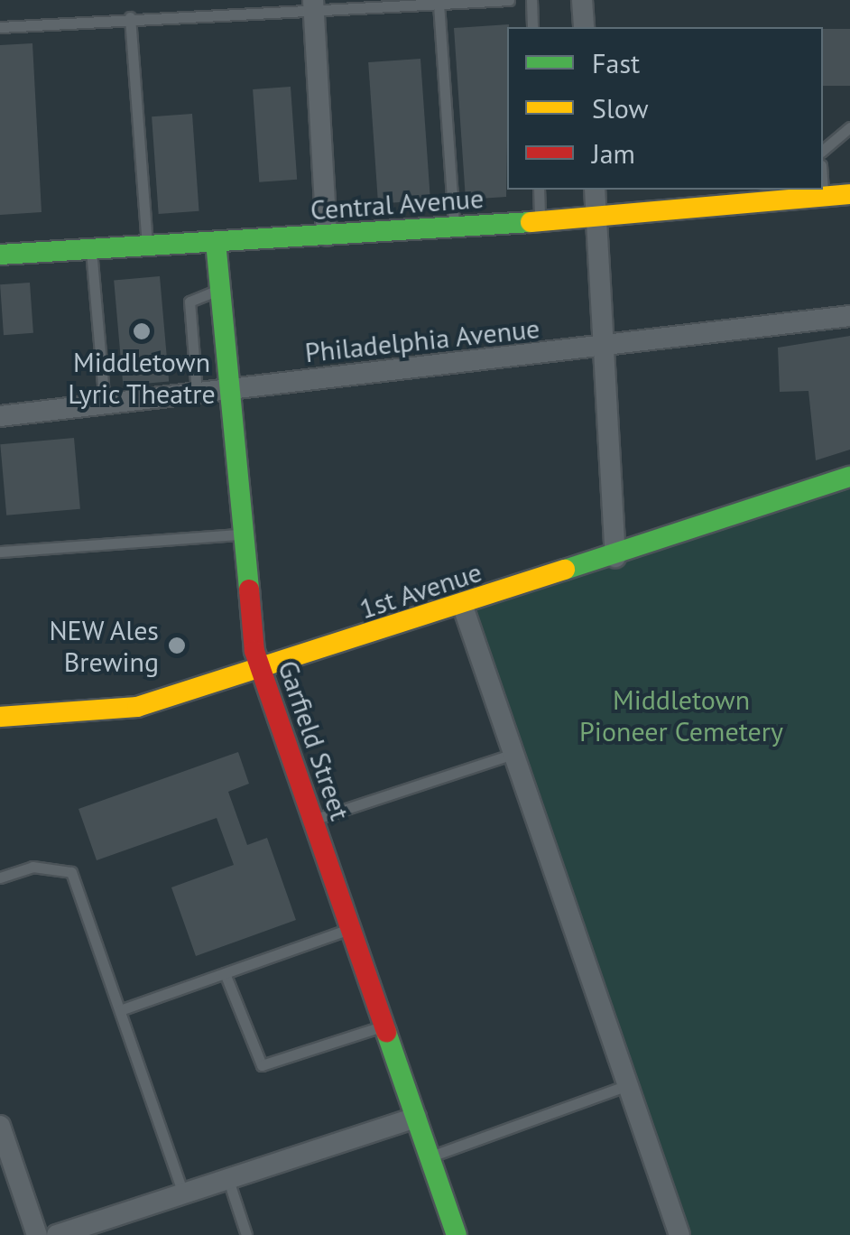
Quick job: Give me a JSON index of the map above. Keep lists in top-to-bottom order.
{
  "streets": {
    "street": [
      "Central Avenue",
      "Philadelphia Avenue",
      "1st Avenue",
      "Garfield Street"
    ]
  },
  "crossings": [
    ["Central Avenue", "Garfield Street"],
    ["Philadelphia Avenue", "Garfield Street"],
    ["1st Avenue", "Garfield Street"]
  ],
  "parks": ["Middletown Pioneer Cemetery"],
  "places": ["Middletown Lyric Theatre", "NEW Ales Brewing"],
  "legend": ["Fast", "Slow", "Jam"]
}
